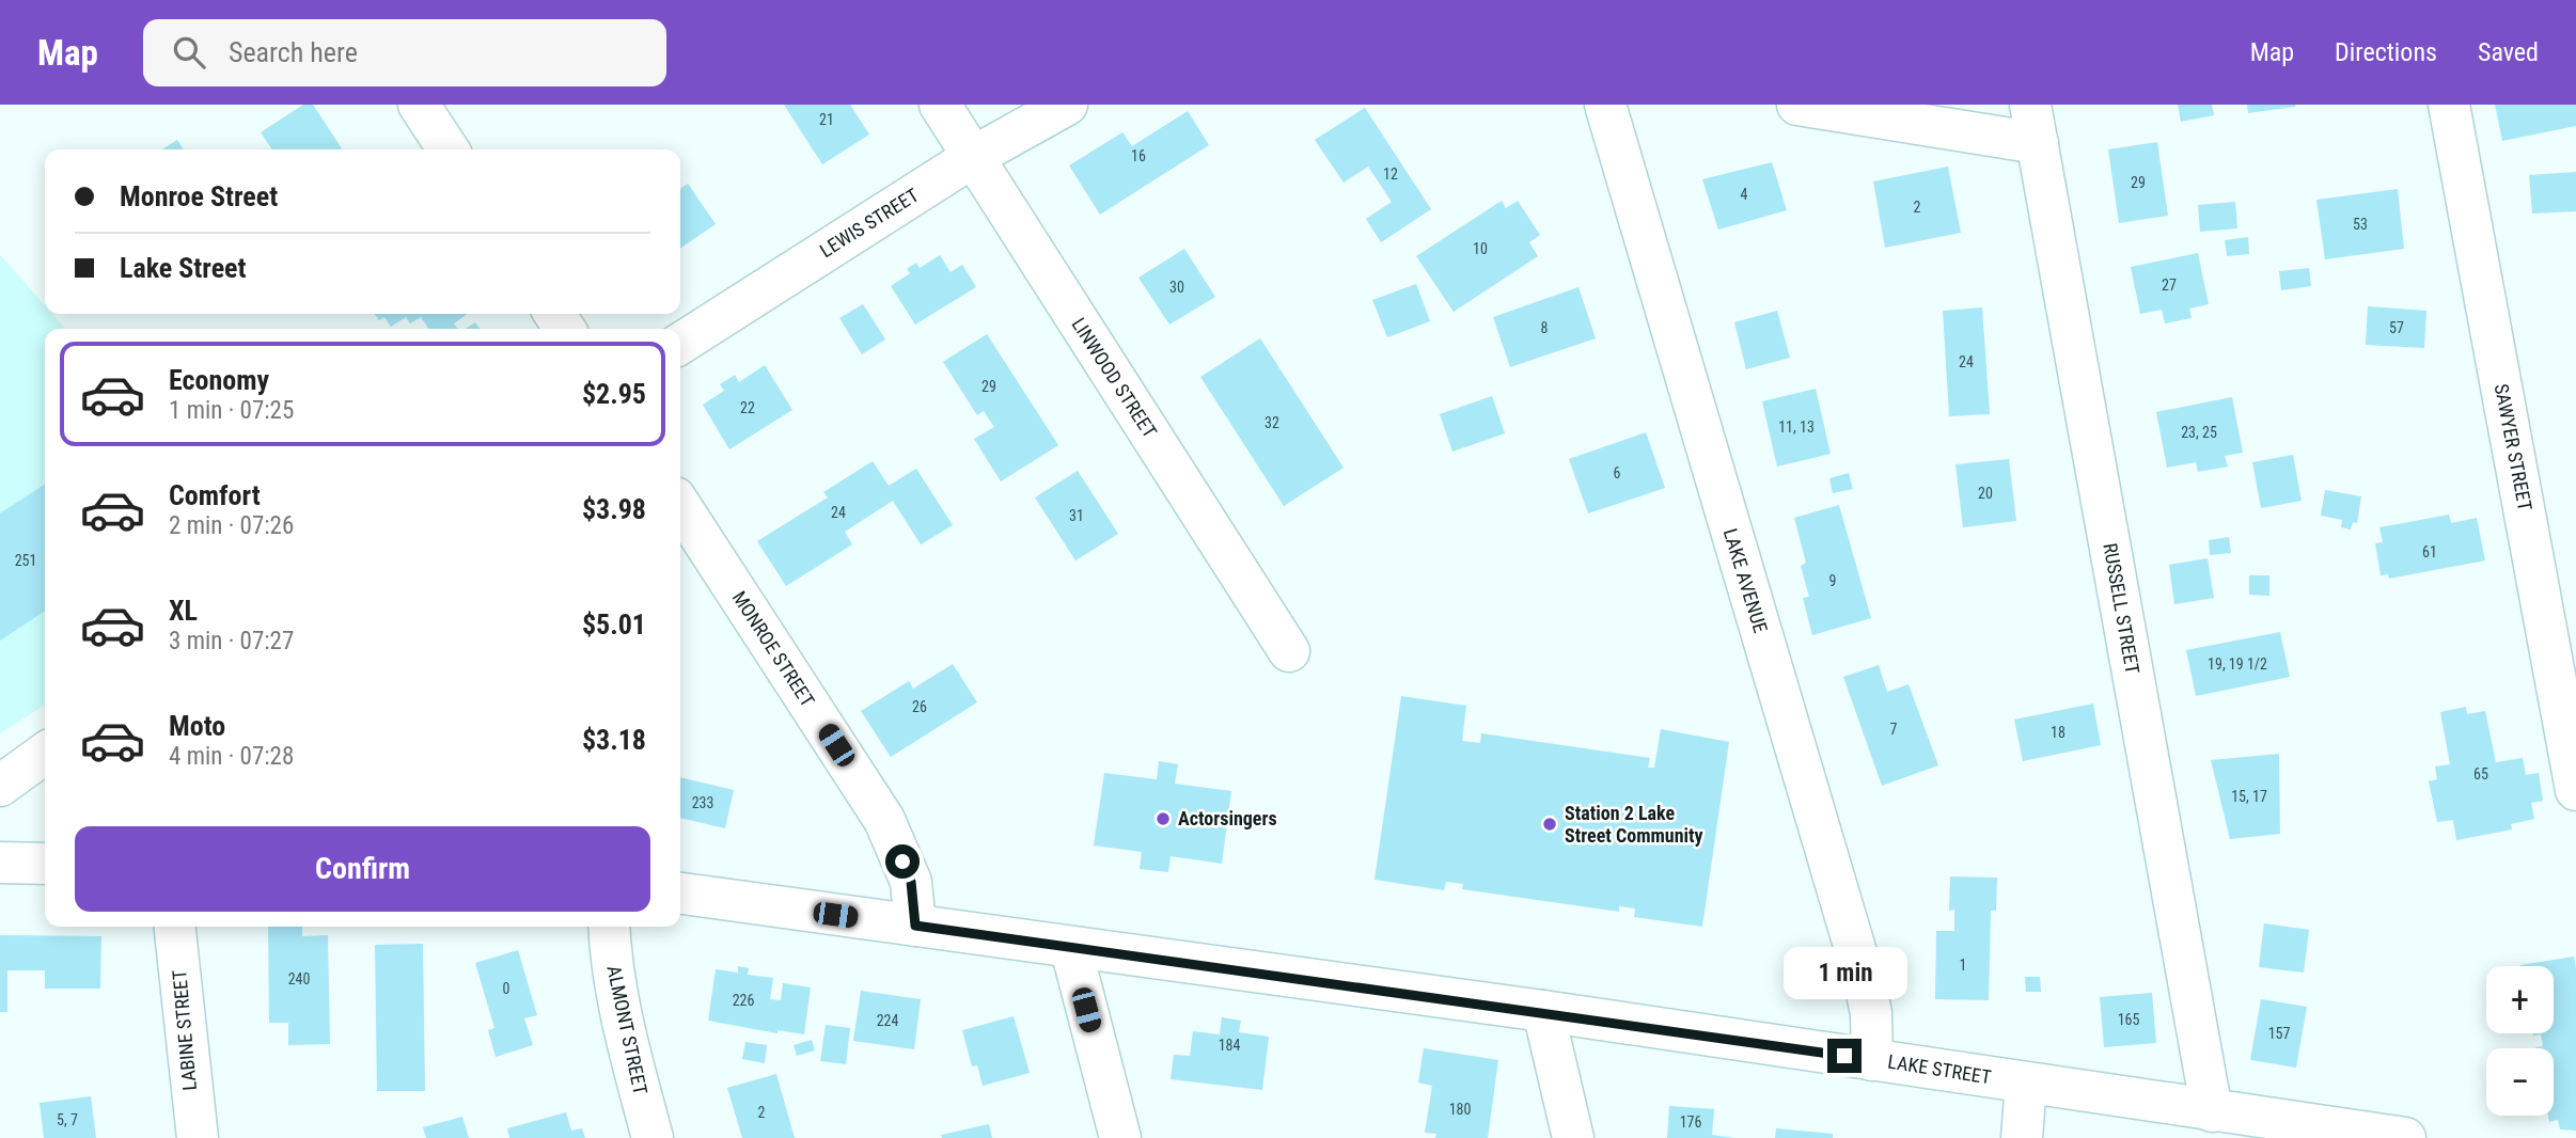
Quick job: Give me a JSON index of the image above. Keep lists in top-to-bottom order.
{
  "streets": {
    "street": [
      "LEWIS STREET",
      "LINWOOD STREET",
      "SAWYER STREET",
      "LAKE AVENUE",
      "RUSSELL STREET",
      "MONROE STREET",
      "LABINE STREET",
      "ALMONT STREET",
      "LAKE STREET"
    ]
  },
  "crossings": [
    ["LEWIS STREET", "LINWOOD STREET"],
    ["LAKE AVENUE", "LAKE STREET"],
    ["RUSSELL STREET", "LAKE STREET"],
    ["MONROE STREET", "LAKE STREET"]
  ],
  "places": ["Actorsingers", "Station 2 Lake Street Community"],
  "house_numbers": [
    "21",
    "16",
    "12",
    "29",
    "4",
    "2",
    "53",
    "10",
    "27",
    "30",
    "8",
    "57",
    "24",
    "29",
    "22",
    "32",
    "11, 13",
    "23, 25",
    "6",
    "20",
    "24",
    "31",
    "61",
    "251",
    "9",
    "19, 19 1/2",
    "26",
    "7",
    "18",
    "65",
    "15, 17",
    "233",
    "1",
    "240",
    "0",
    "226",
    "165",
    "224",
    "157",
    "184",
    "180",
    "2",
    "5, 7",
    "176"
  ],
  "page": {
    "header": "Map",
    "search": "Search here",
    "nav": ["Map", "Directions", "Saved"],
    "banner": ["Monroe Street", "Lake Street"],
    "list": [
      {
        "name": "Economy",
        "note": "1 min · 07:25",
        "value": "$2.95"
      },
      {
        "name": "Comfort",
        "note": "2 min · 07:26",
        "value": "$3.98"
      },
      {
        "name": "XL",
        "note": "3 min · 07:27",
        "value": "$5.01"
      },
      {
        "name": "Moto",
        "note": "4 min · 07:28",
        "value": "$3.18"
      }
    ],
    "buttons": "Confirm",
    "bubble": "1 min",
    "map_buttons": ["+", "−"]
  }
}
